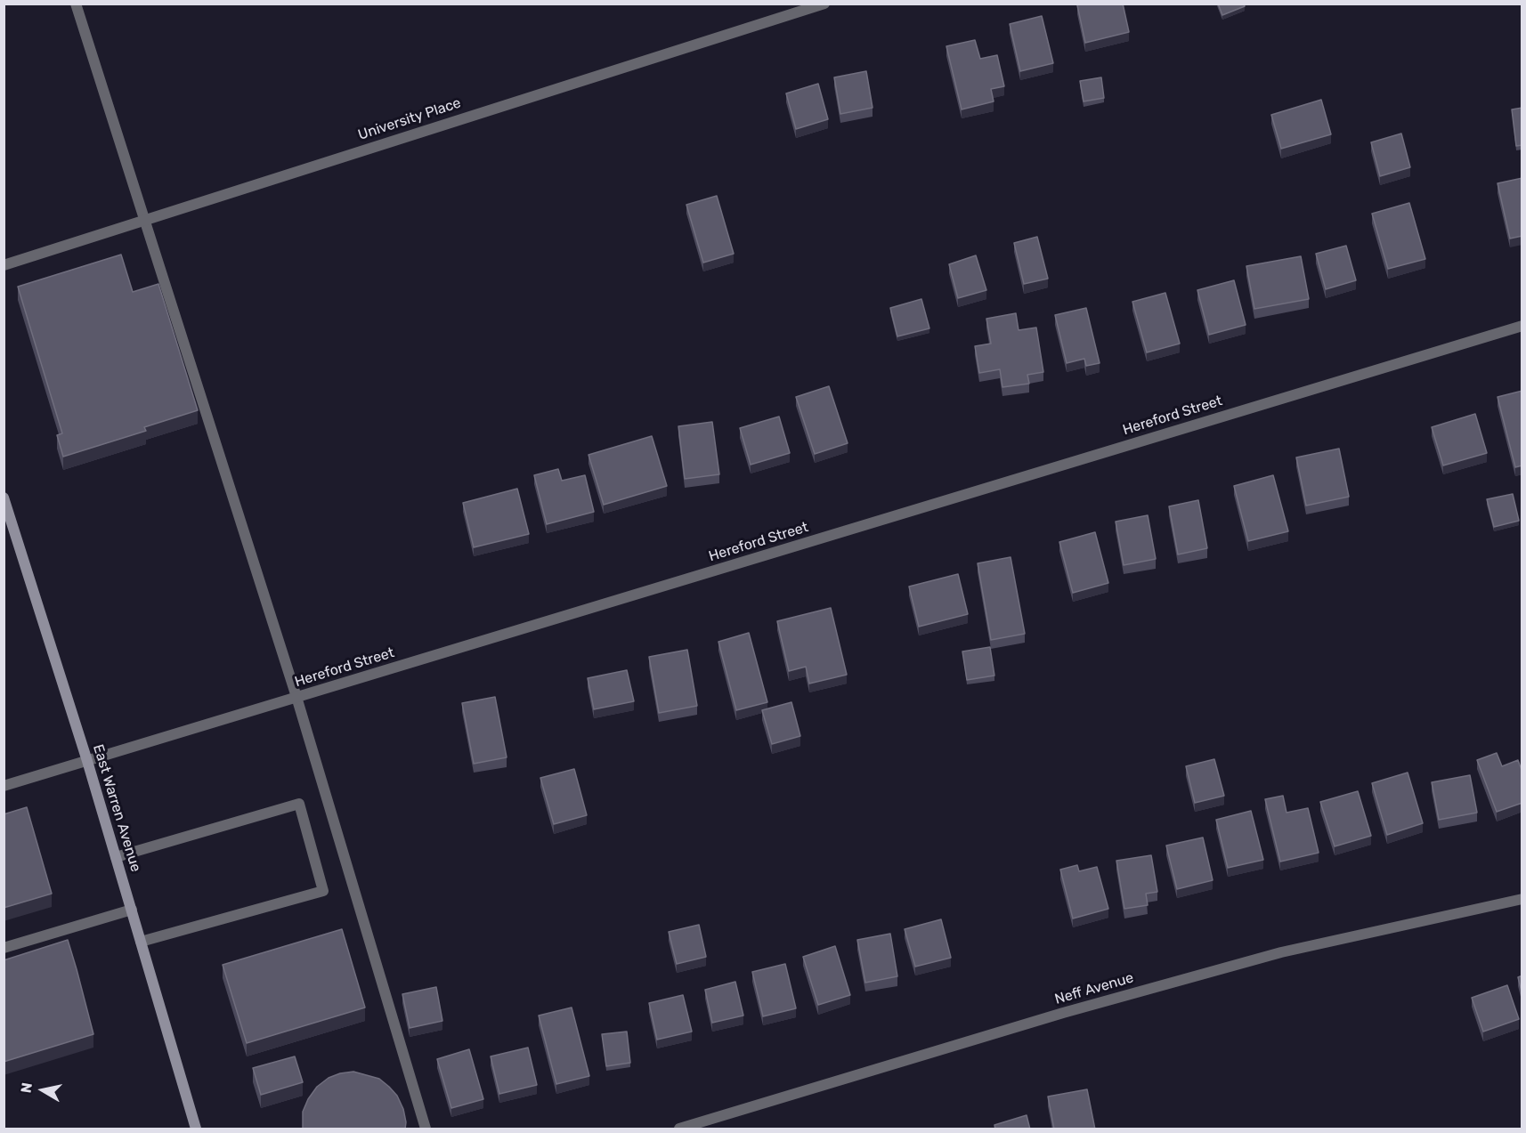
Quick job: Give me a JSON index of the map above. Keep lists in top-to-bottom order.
{
  "streets": {
    "main road": ["East Warren Avenue"],
    "street": ["University Place", "Hereford Street", "Neff Avenue"]
  },
  "crossings": [
    ["Hereford Street", "East Warren Avenue"]
  ],
  "north": "left"
}
